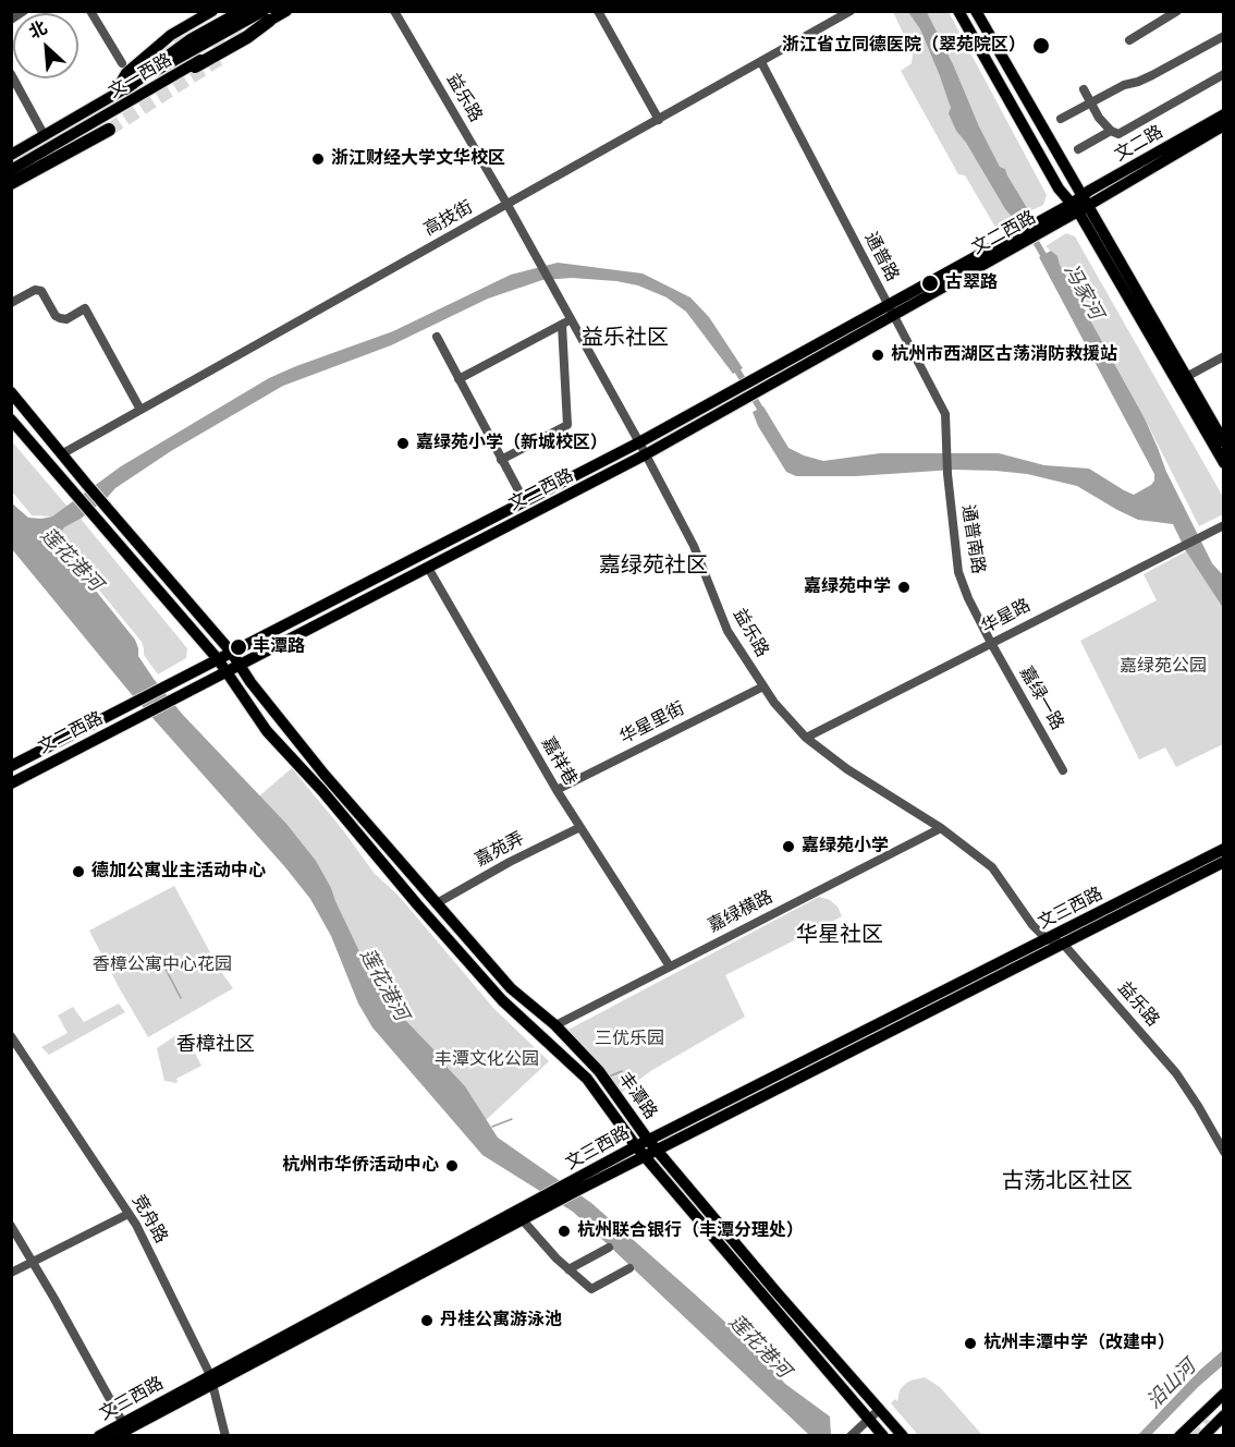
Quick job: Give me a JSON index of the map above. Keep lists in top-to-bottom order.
{
  "streets": {
    "main road": [
      "文一西路",
      "文二路",
      "文二西路",
      "文三西路",
      "丰潭路"
    ],
    "street": [
      "益乐路",
      "高技街",
      "通普路",
      "通普南路",
      "华星路",
      "嘉绿一路",
      "华星里街",
      "嘉祥巷",
      "嘉苑弄",
      "嘉绿横路",
      "竞舟路"
    ]
  },
  "crossings": [
    ["益乐路", "高技街"],
    ["益乐路", "文二西路"],
    ["益乐路", "华星路"],
    ["益乐路", "华星里街"],
    ["益乐路", "文三西路"],
    ["益乐路", "嘉绿横路"],
    ["文二路", "文二西路"],
    ["高技街", "通普路"],
    ["高技街", "丰潭路"],
    ["文二西路", "通普路"],
    ["文二西路", "嘉祥巷"],
    ["文二西路", "丰潭路"],
    ["通普路", "通普南路"],
    ["通普南路", "华星路"],
    ["通普南路", "嘉绿一路"],
    ["华星路", "嘉绿一路"],
    ["华星里街", "嘉祥巷"],
    ["嘉祥巷", "嘉苑弄"],
    ["嘉祥巷", "嘉绿横路"],
    ["嘉苑弄", "丰潭路"],
    ["文三西路", "丰潭路"],
    ["文三西路", "竞舟路"],
    ["嘉绿横路", "丰潭路"]
  ],
  "districts": [
    "益乐社区",
    "嘉绿苑社区",
    "华星社区",
    "香樟社区",
    "古荡北区社区"
  ],
  "water": ["冯家河", "莲花港河", "沿山河"],
  "parks": [
    "嘉绿苑公园",
    "香樟公寓中心花园",
    "三优乐园",
    "丰潭文化公园"
  ],
  "places": [
    "浙江省立同德医院（翠苑院区）",
    "浙江财经大学文华校区",
    "古翠路",
    "杭州市西湖区古荡消防救援站",
    "嘉绿苑小学（新城校区）",
    "嘉绿苑中学",
    "丰潭路",
    "嘉绿苑小学",
    "德加公寓业主活动中心",
    "杭州市华侨活动中心",
    "杭州联合银行（丰潭分理处）",
    "丹桂公寓游泳池",
    "杭州丰潭中学（改建中）"
  ],
  "north": "top left"
}
